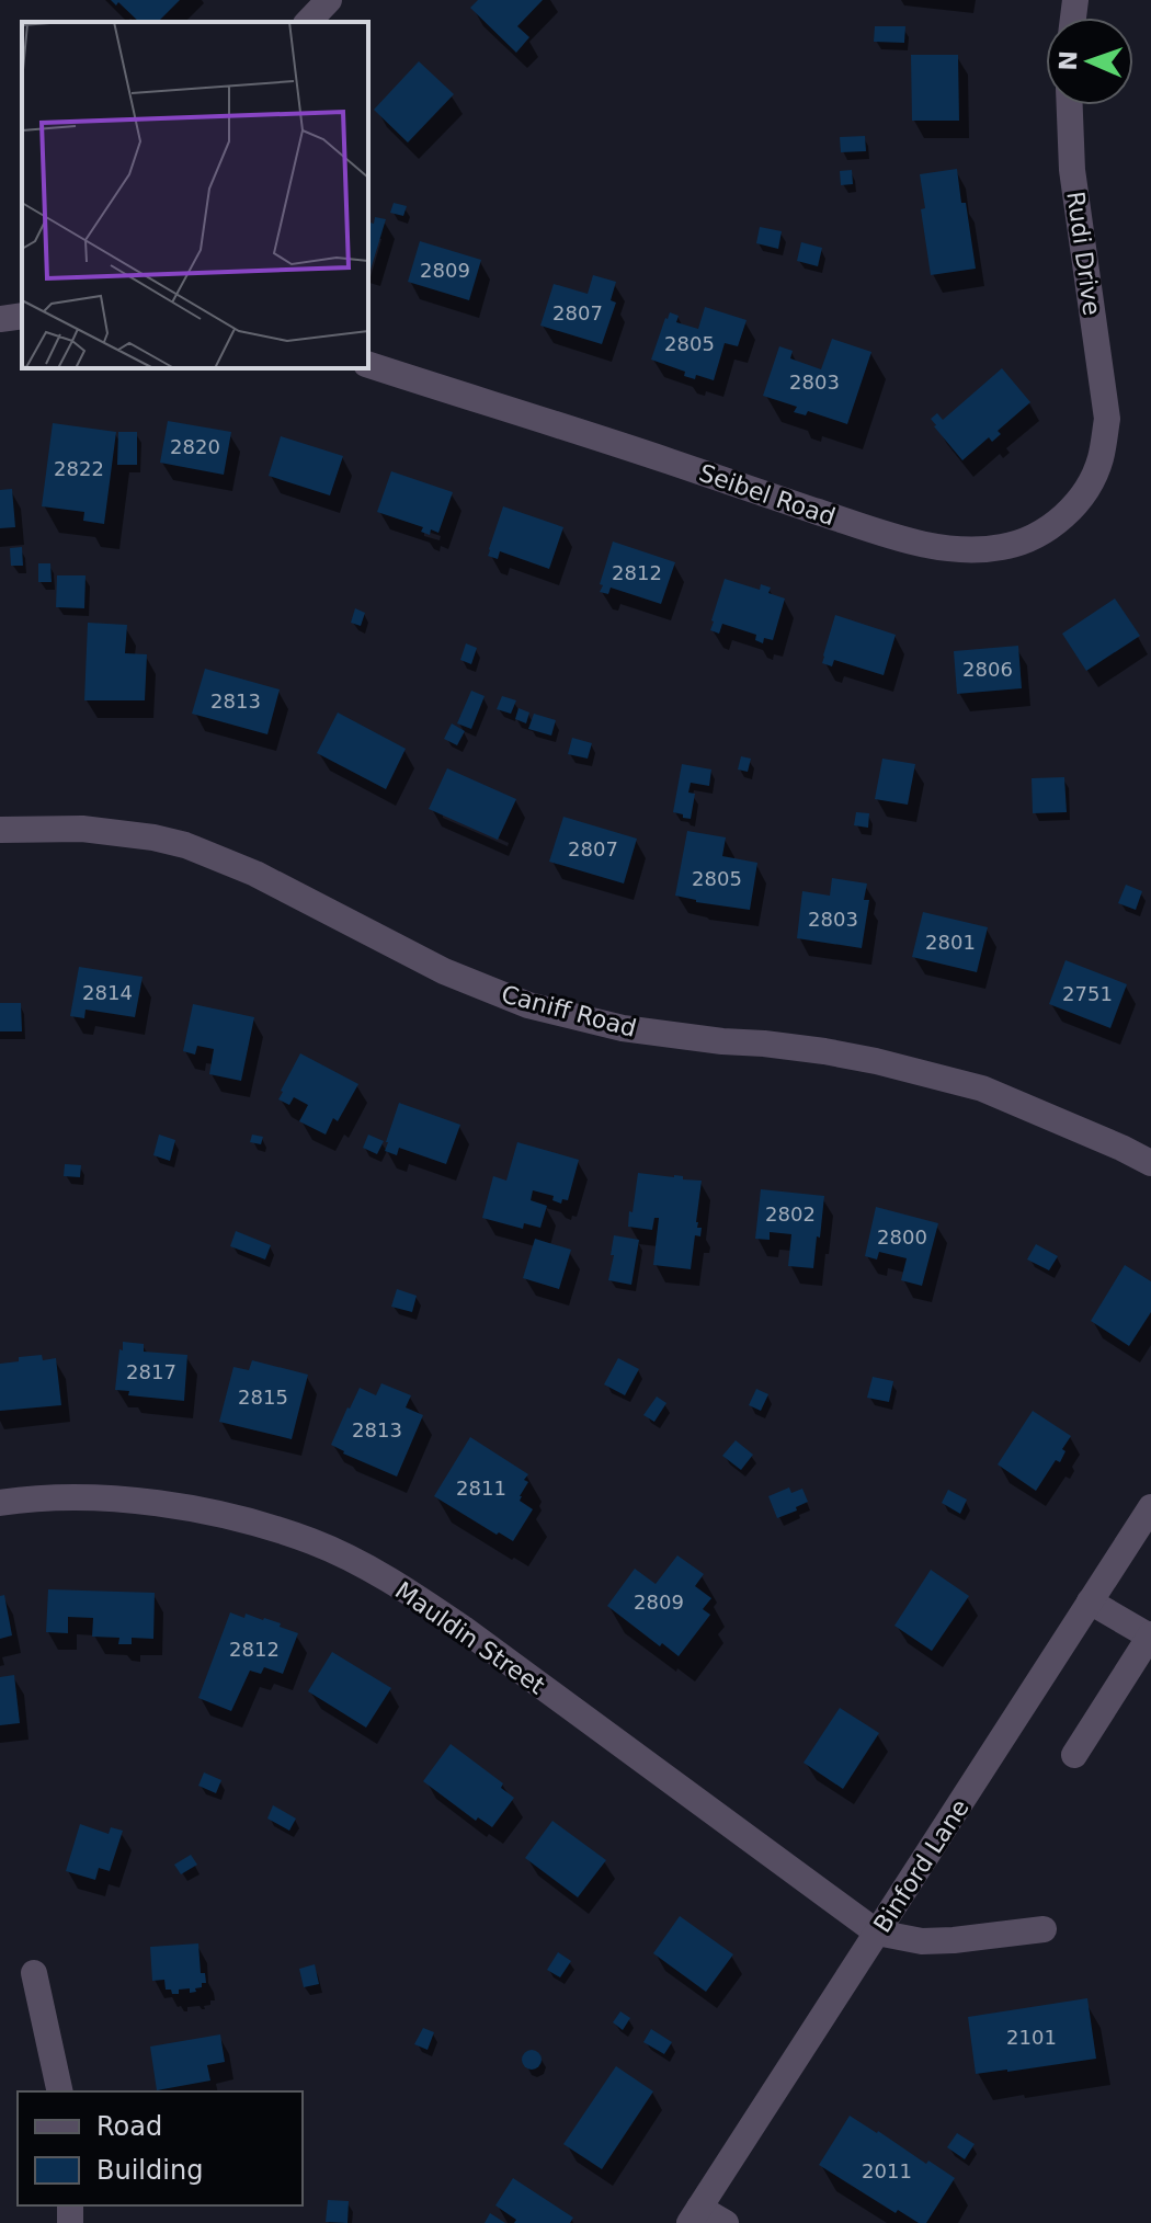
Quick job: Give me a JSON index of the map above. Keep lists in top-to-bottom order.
{
  "streets": {
    "street": [
      "Rudi Drive",
      "Seibel Road",
      "Caniff Road",
      "Mauldin Street",
      "Binford Lane"
    ]
  },
  "crossings": [
    ["Rudi Drive", "Seibel Road"],
    ["Mauldin Street", "Binford Lane"]
  ],
  "house_numbers": [
    "2809",
    "2807",
    "2805",
    "2803",
    "2820",
    "2822",
    "2812",
    "2806",
    "2813",
    "2807",
    "2805",
    "2803",
    "2801",
    "2814",
    "2751",
    "2802",
    "2800",
    "2817",
    "2815",
    "2813",
    "2811",
    "2809",
    "2812",
    "2101",
    "2011"
  ],
  "legend": ["Road", "Building"],
  "north": "left"
}
